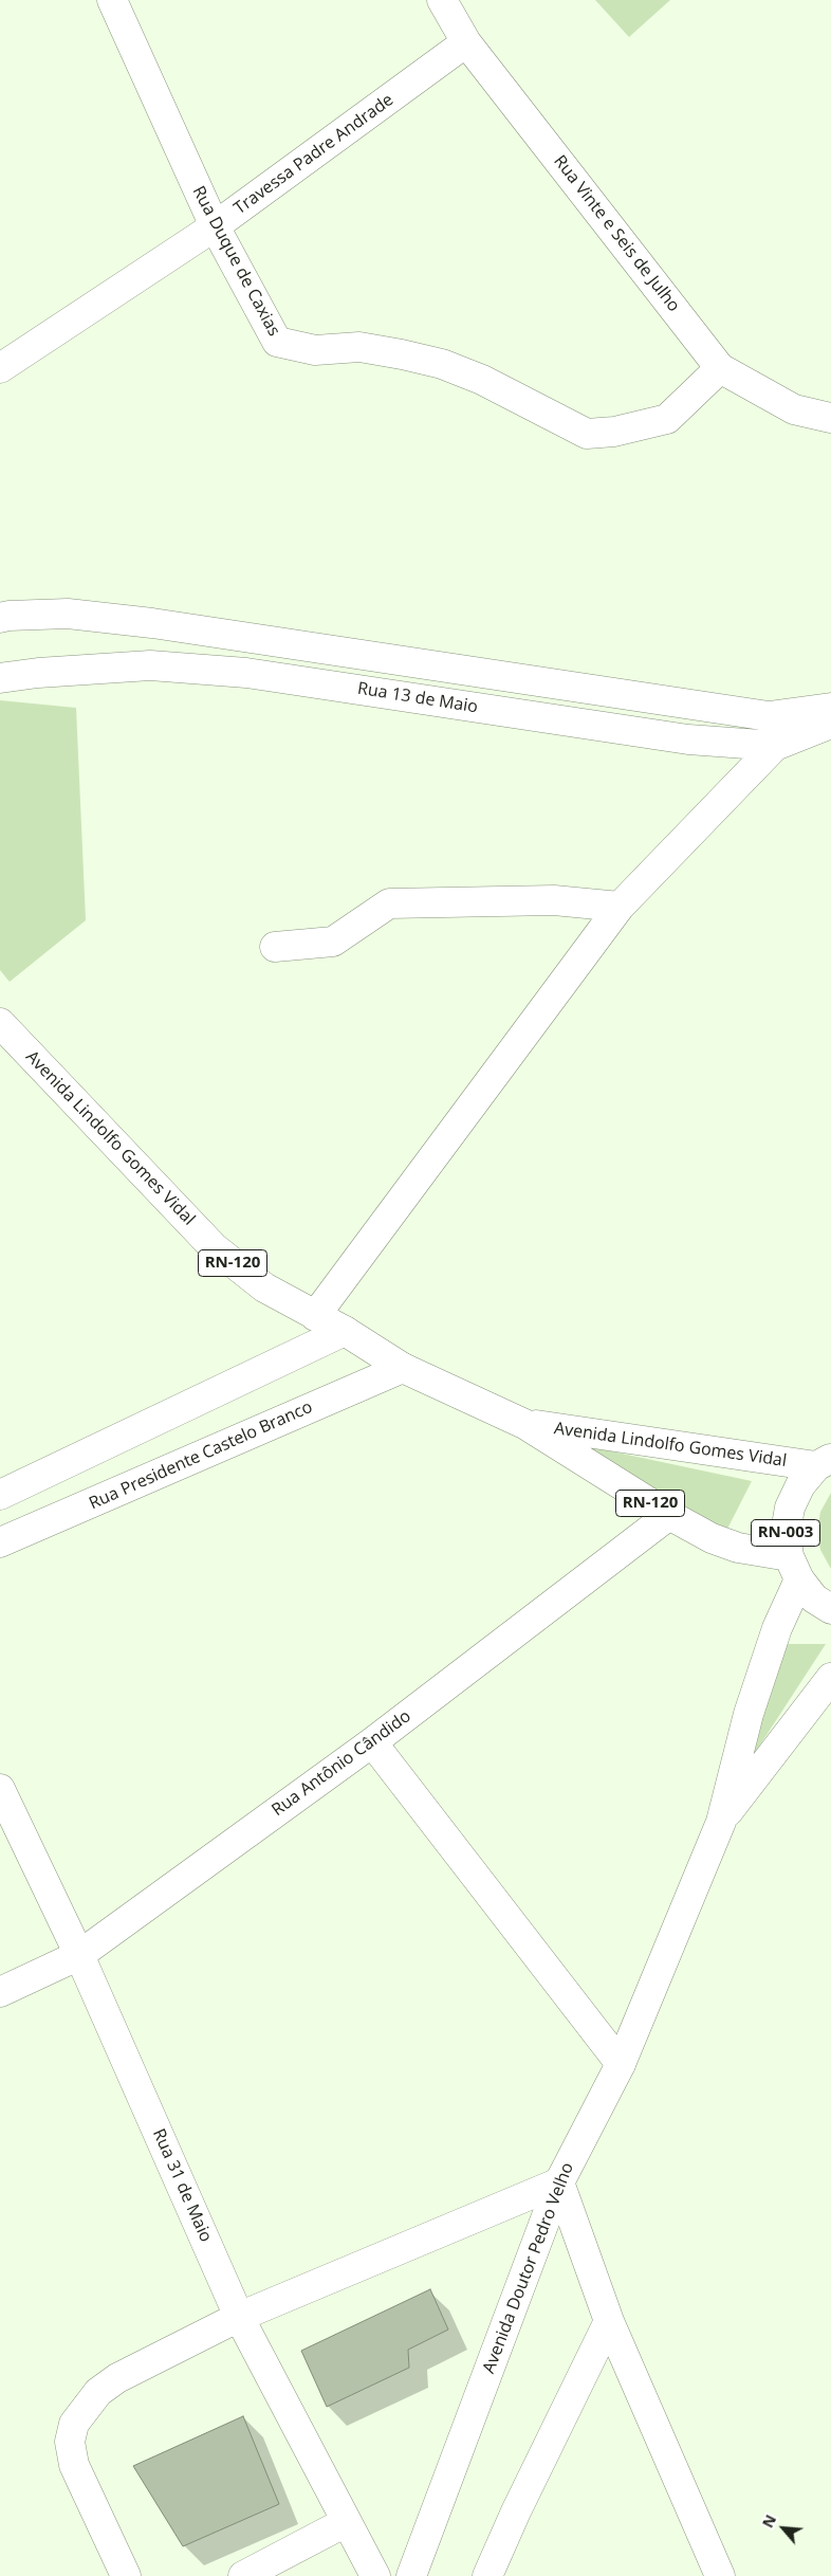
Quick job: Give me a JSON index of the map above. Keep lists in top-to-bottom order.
{
  "streets": {
    "street": [
      "Travessa Padre Andrade",
      "Rua Vinte e Seis de Julho",
      "Rua Duque de Caxias",
      "Rua 13 de Maio",
      "Avenida Lindolfo Gomes Vidal",
      "RN-120",
      "Rua Presidente Castelo Branco",
      "RN-003",
      "Rua Antônio Cândido",
      "Rua 31 de Maio",
      "Avenida Doutor Pedro Velho"
    ]
  },
  "crossings": [
    ["Travessa Padre Andrade", "Rua Vinte e Seis de Julho"],
    ["Travessa Padre Andrade", "Rua Duque de Caxias"],
    ["Rua Vinte e Seis de Julho", "Rua Duque de Caxias"],
    ["Avenida Lindolfo Gomes Vidal", "Rua Presidente Castelo Branco"],
    ["Avenida Lindolfo Gomes Vidal", "RN-003"],
    ["Avenida Lindolfo Gomes Vidal", "Rua Antônio Cândido"],
    ["Avenida Lindolfo Gomes Vidal", "Avenida Doutor Pedro Velho"],
    ["RN-003", "Avenida Doutor Pedro Velho"],
    ["Rua Antônio Cândido", "Rua 31 de Maio"]
  ],
  "north": "top left"
}
